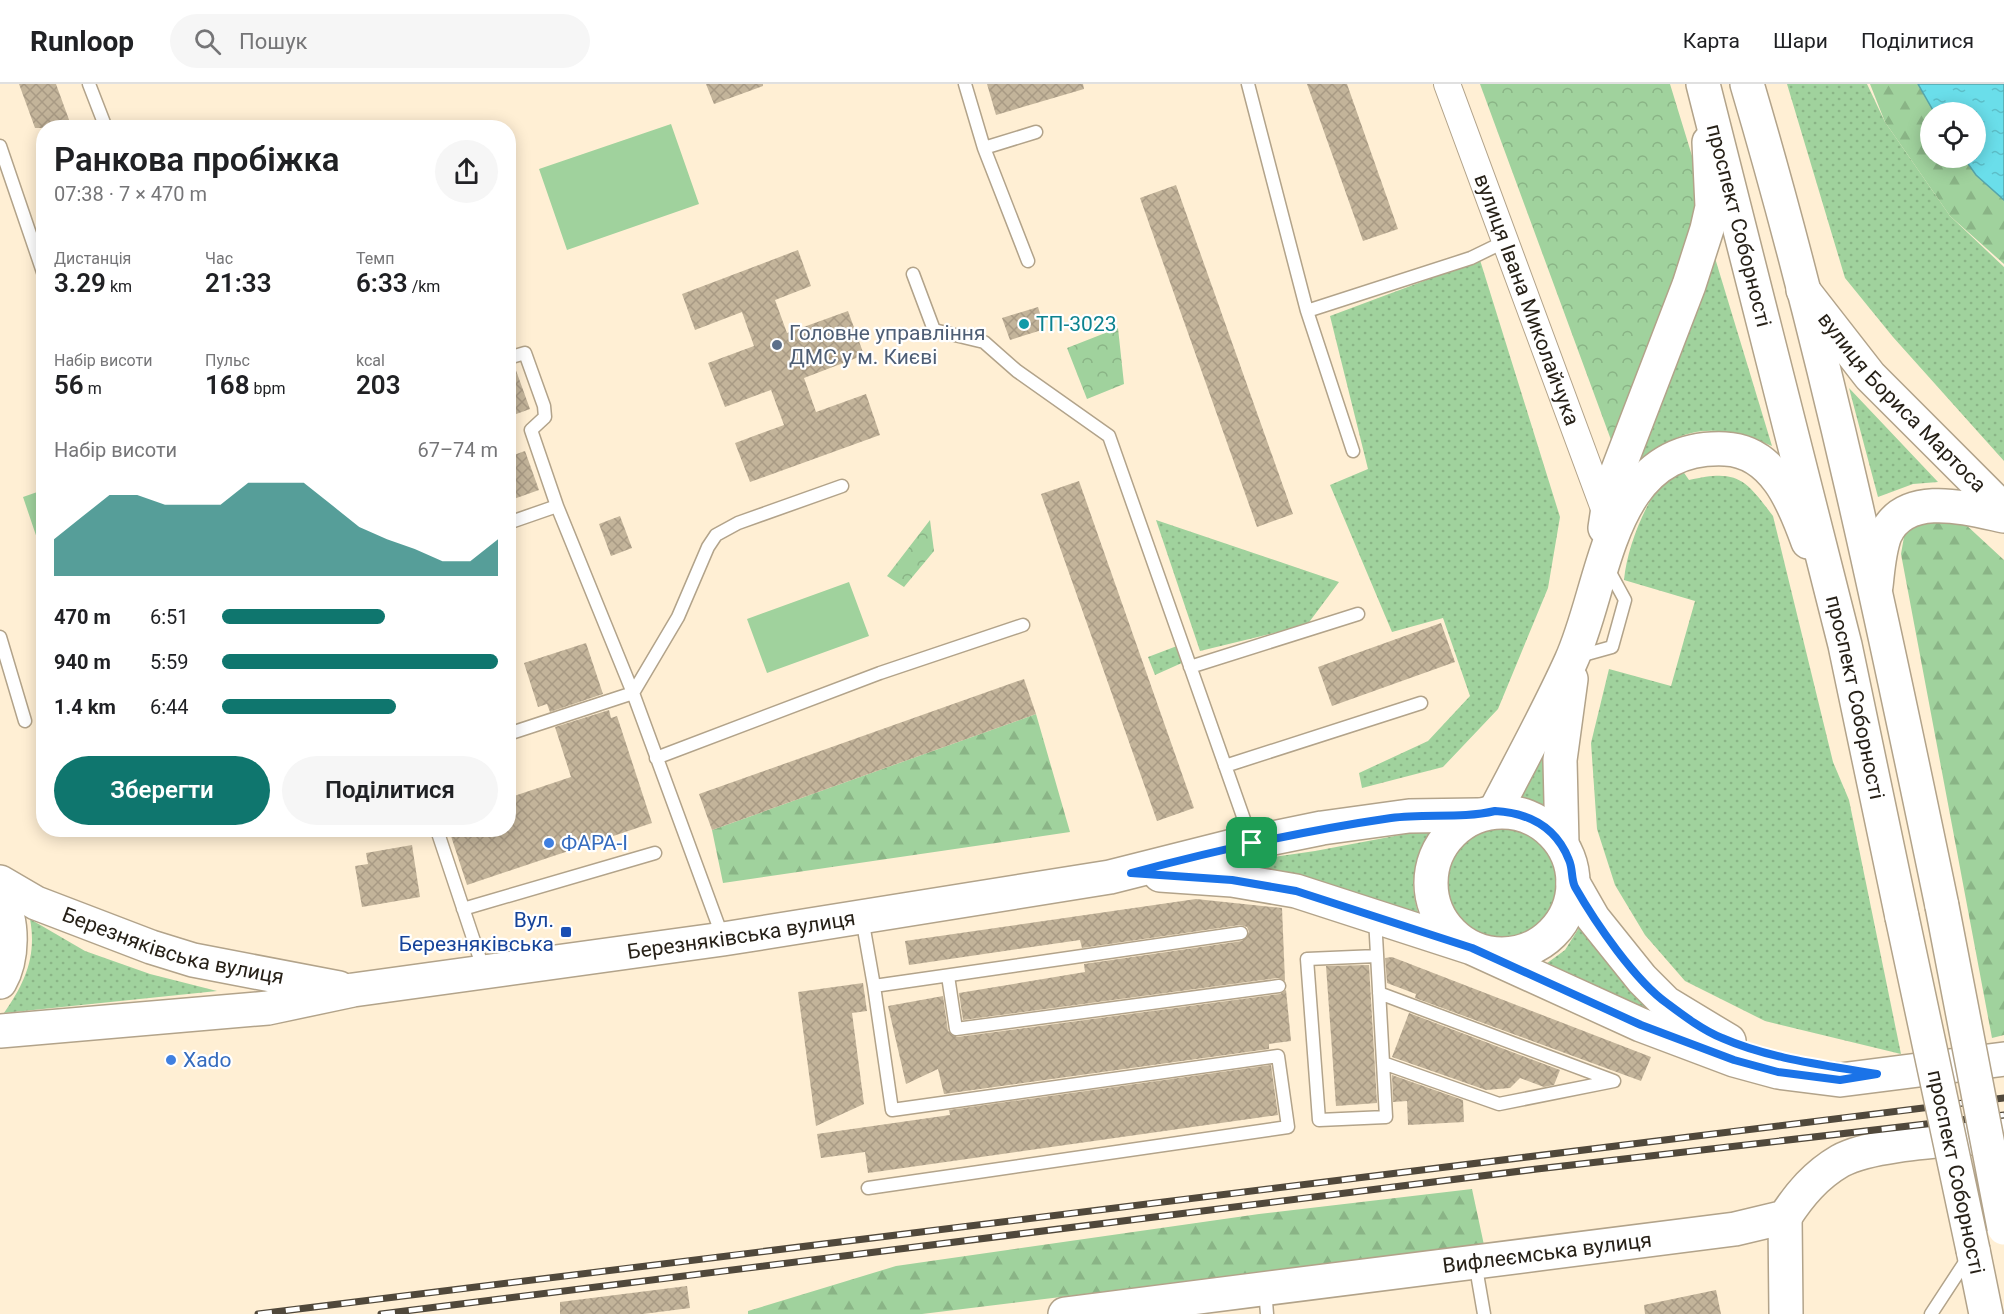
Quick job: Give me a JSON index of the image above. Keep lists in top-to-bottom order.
{
  "streets": {
    "main road": [
      "проспект Соборності",
      "вулиця Івана Миколайчука",
      "вулиця Бориса Мартоса",
      "Березняківська вулиця",
      "Вифлеємська вулиця"
    ]
  },
  "crossings": [
    ["проспект Соборності", "вулиця Івана Миколайчука"],
    ["проспект Соборності", "вулиця Бориса Мартоса"],
    ["вулиця Івана Миколайчука", "Березняківська вулиця"]
  ],
  "places": {
    "other": [
      "ТП-3023",
      "Головне управління ДМС у м. Києві",
      "ФАРА-І",
      "Xado"
    ],
    "transit": ["Вул. Березняківська"]
  },
  "page": {
    "header": "Runloop",
    "search": "Пошук",
    "nav": ["Карта", "Шари", "Поділитися"],
    "heading": ["Ранкова пробіжка", "07:38 · 7 × 470 m"],
    "stats": [
      ["Дистанція", "3.29 km"],
      ["Час", "21:33"],
      ["Темп", "6:33 /km"],
      ["Набір висоти", "56 m"],
      ["Пульс", "168 bpm"],
      ["kcal", "203"]
    ],
    "chart": ["Набір висоти", "67–74 m"],
    "list": [
      {
        "name": "470 m",
        "note": "6:51"
      },
      {
        "name": "940 m",
        "note": "5:59"
      },
      {
        "name": "1.4 km",
        "note": "6:44"
      }
    ],
    "buttons": ["Зберегти", "Поділитися"]
  }
}
